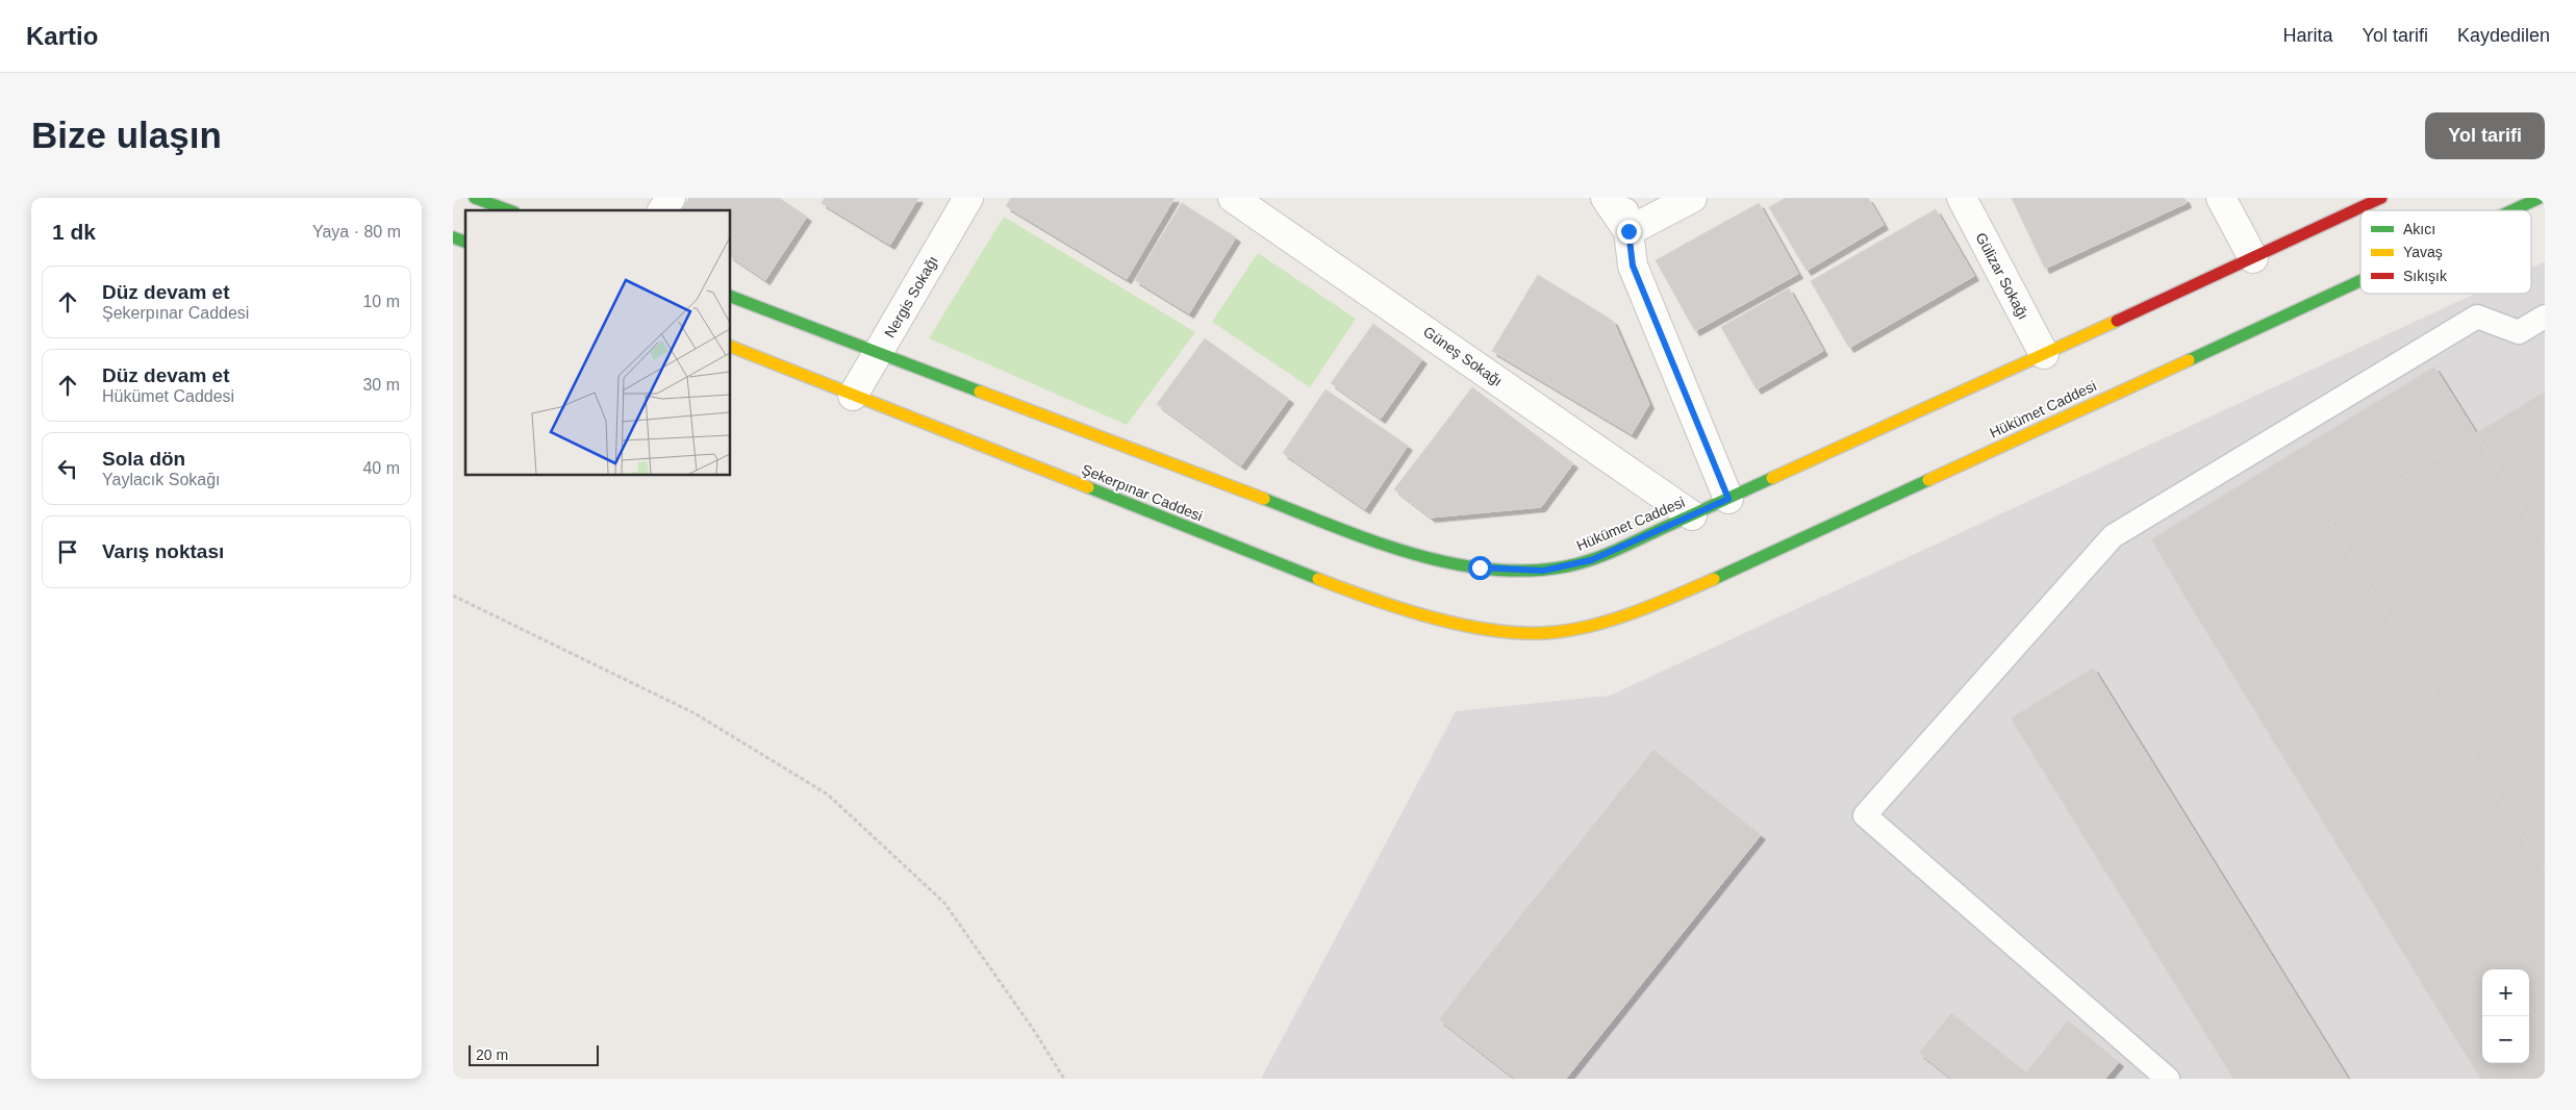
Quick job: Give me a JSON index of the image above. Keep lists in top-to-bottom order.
{
  "streets": {
    "main road": ["Hükümet Caddesi", "Şekerpınar Caddesi"],
    "street": ["Gülizar Sokağı", "Nergis Sokağı", "Güneş Sokağı"]
  },
  "crossings": [
    ["Gülizar Sokağı", "Hükümet Caddesi"],
    ["Nergis Sokağı", "Hükümet Caddesi"],
    ["Nergis Sokağı", "Şekerpınar Caddesi"],
    ["Güneş Sokağı", "Hükümet Caddesi"],
    ["Hükümet Caddesi", "Şekerpınar Caddesi"]
  ],
  "legend": ["Akıcı", "Yavaş", "Sıkışık"],
  "scale_bar": "20 m",
  "page": {
    "header": "Kartio",
    "nav": ["Harita", "Yol tarifi", "Kaydedilen"],
    "buttons": "Yol tarifi",
    "title": "Bize ulaşın",
    "heading": ["1 dk", "Yaya · 80 m"],
    "list": [
      ["Düz devam et", "Şekerpınar Caddesi", "10 m"],
      ["Düz devam et", "Hükümet Caddesi", "30 m"],
      ["Sola dön", "Yaylacık Sokağı", "40 m"],
      "Varış noktası"
    ],
    "map_buttons": ["+", "−"],
    "scale": "20 m"
  }
}
